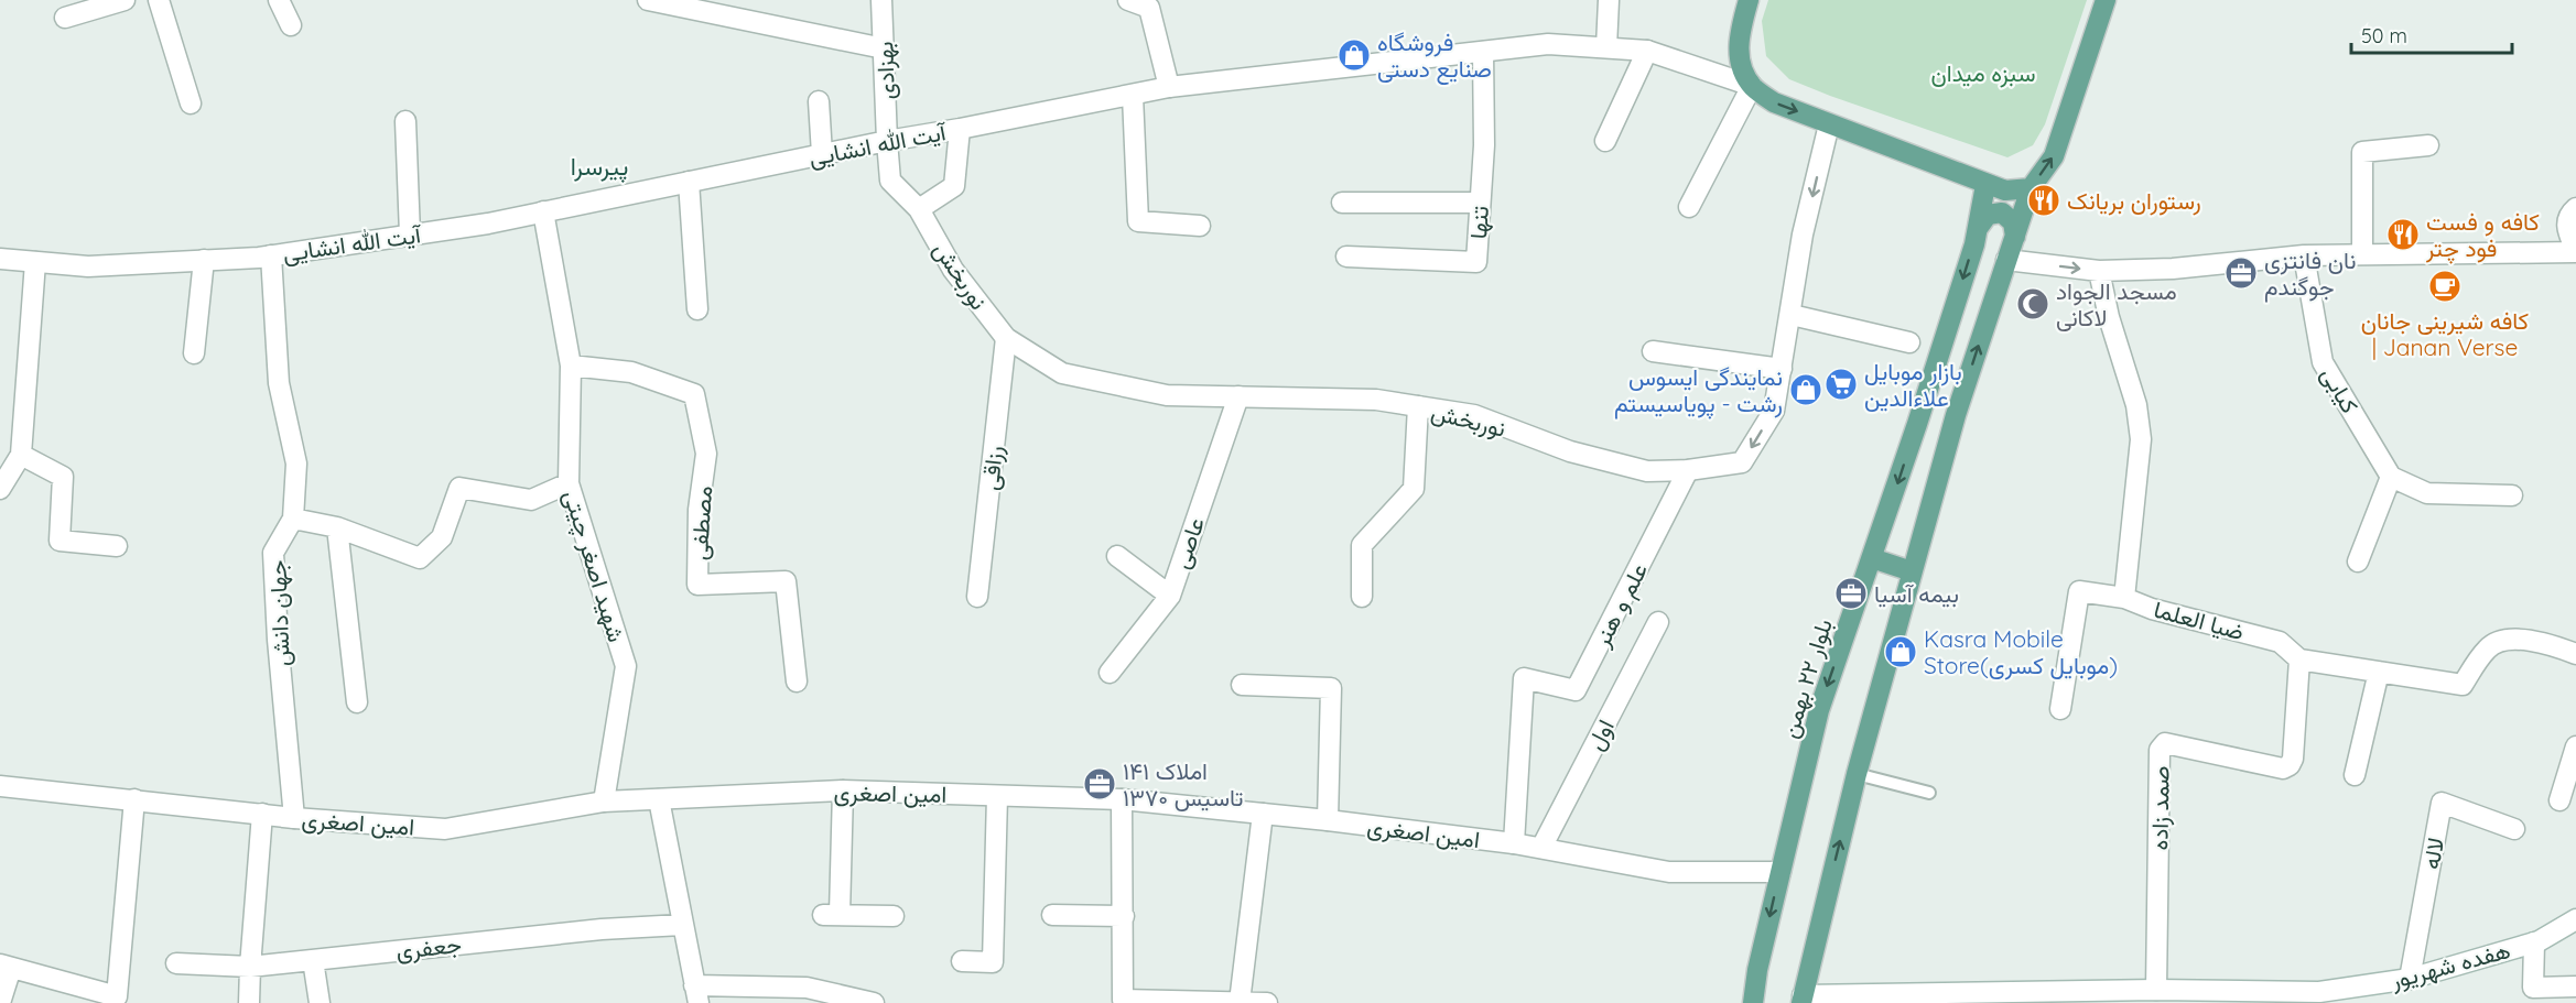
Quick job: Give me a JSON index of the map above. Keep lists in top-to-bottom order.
{
  "streets": {
    "main road": ["بلوار ۲۲ بهمن"],
    "street": [
      "بهزادی",
      "آیت الله انشایی",
      "تنها",
      "نوربخش",
      "کیابی",
      "رزاقی",
      "مصطفی",
      "عاصی",
      "شهید اصغر چیتی",
      "علم و هنر",
      "جهان دانش",
      "ضیا العلما",
      "اول",
      "امین اصغری",
      "صمد زاده",
      "لاله",
      "جعفری",
      "هفده شهریور"
    ]
  },
  "crossings": [
    ["بهزادی", "آیت الله انشایی"],
    ["بهزادی", "نوربخش"],
    ["آیت الله انشایی", "تنها"],
    ["آیت الله انشایی", "نوربخش"],
    ["آیت الله انشایی", "شهید اصغر چیتی"],
    ["آیت الله انشایی", "جهان دانش"],
    ["نوربخش", "رزاقی"],
    ["نوربخش", "عاصی"],
    ["نوربخش", "علم و هنر"],
    ["مصطفی", "شهید اصغر چیتی"],
    ["شهید اصغر چیتی", "امین اصغری"],
    ["علم و هنر", "امین اصغری"],
    ["جهان دانش", "امین اصغری"],
    ["ضیا العلما", "صمد زاده"],
    ["بلوار ۲۲ بهمن", "امین اصغری"],
    ["اول", "امین اصغری"],
    ["صمد زاده", "هفده شهریور"],
    ["لاله", "هفده شهریور"]
  ],
  "districts": ["پیرسرا"],
  "parks": ["سبزه میدان"],
  "places": {
    "shop": ["فروشگاه صنایع دستی", "نمایندگی ایسوس رشت - پویاسیستم", "Kasra Mobile Store(موبایل کسری)"],
    "restaurant": ["رستوران بریانک", "کافه و فست فود چتر"],
    "office": ["نان فانتزی جوگندم", "بیمه آسیا", "املاک ۱۴۱ تاسیس ۱۳۷۰"],
    "cafe": ["کافه شیرینی جانان | Janan Verse"],
    "mosque": ["مسجد الجواد لاکانی"],
    "supermarket": ["بازار موبایل علاءالدین"]
  },
  "scale_bar": "50 m"
}
